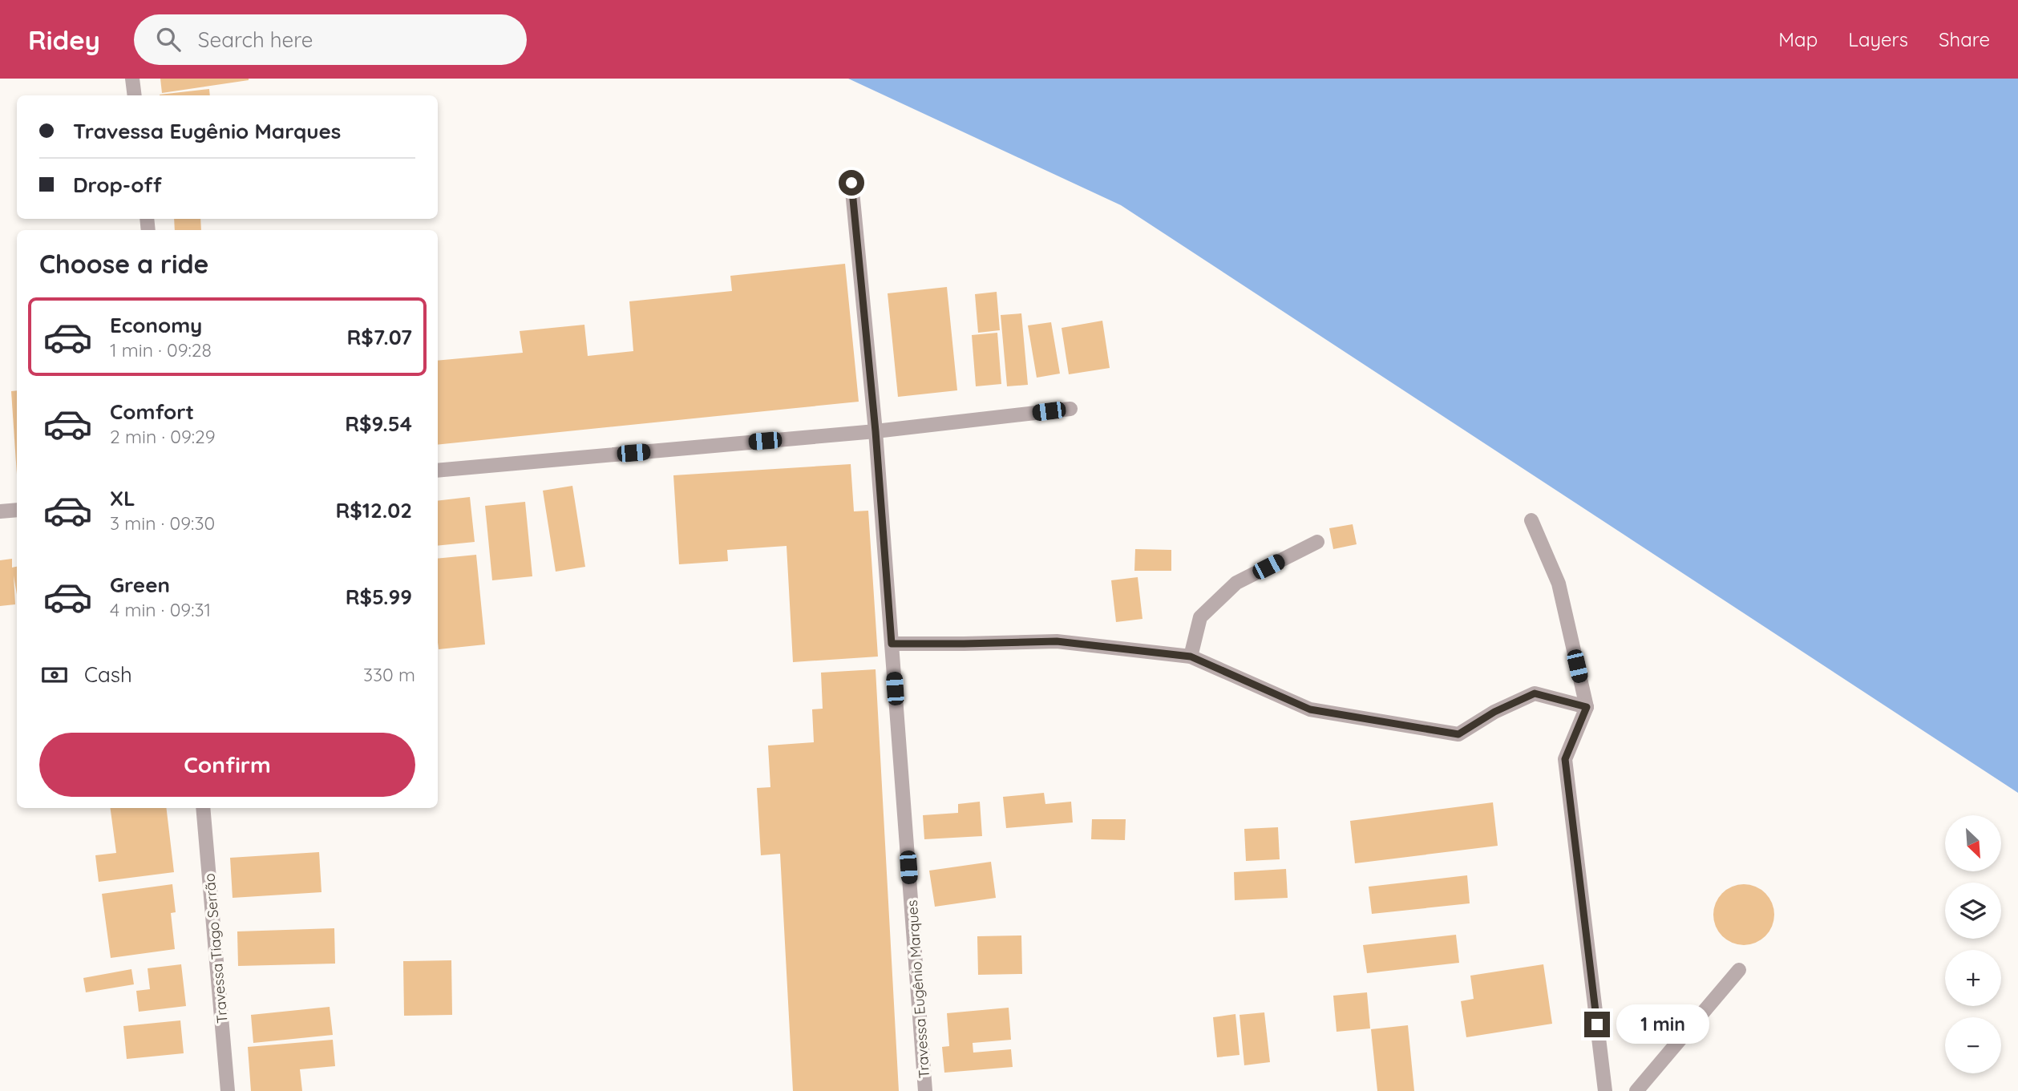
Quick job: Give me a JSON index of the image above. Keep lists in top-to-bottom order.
{
  "streets": {
    "street": ["Travessa Tiago Serrão", "Travessa Eugênio Marques"]
  },
  "north": "bottom right",
  "page": {
    "header": "Ridey",
    "search": "Search here",
    "nav": ["Map", "Layers", "Share"],
    "banner": ["Travessa Eugênio Marques", "Drop-off"],
    "heading": "Choose a ride",
    "list": [
      {
        "name": "Economy",
        "note": "1 min · 09:28",
        "value": "R$7.07"
      },
      {
        "name": "Comfort",
        "note": "2 min · 09:29",
        "value": "R$9.54"
      },
      {
        "name": "XL",
        "note": "3 min · 09:30",
        "value": "R$12.02"
      },
      {
        "name": "Green",
        "note": "4 min · 09:31",
        "value": "R$5.99"
      }
    ],
    "pay": ["Cash", "330 m"],
    "buttons": "Confirm",
    "map_buttons": ["+", "−"],
    "bubble": "1 min"
  }
}
